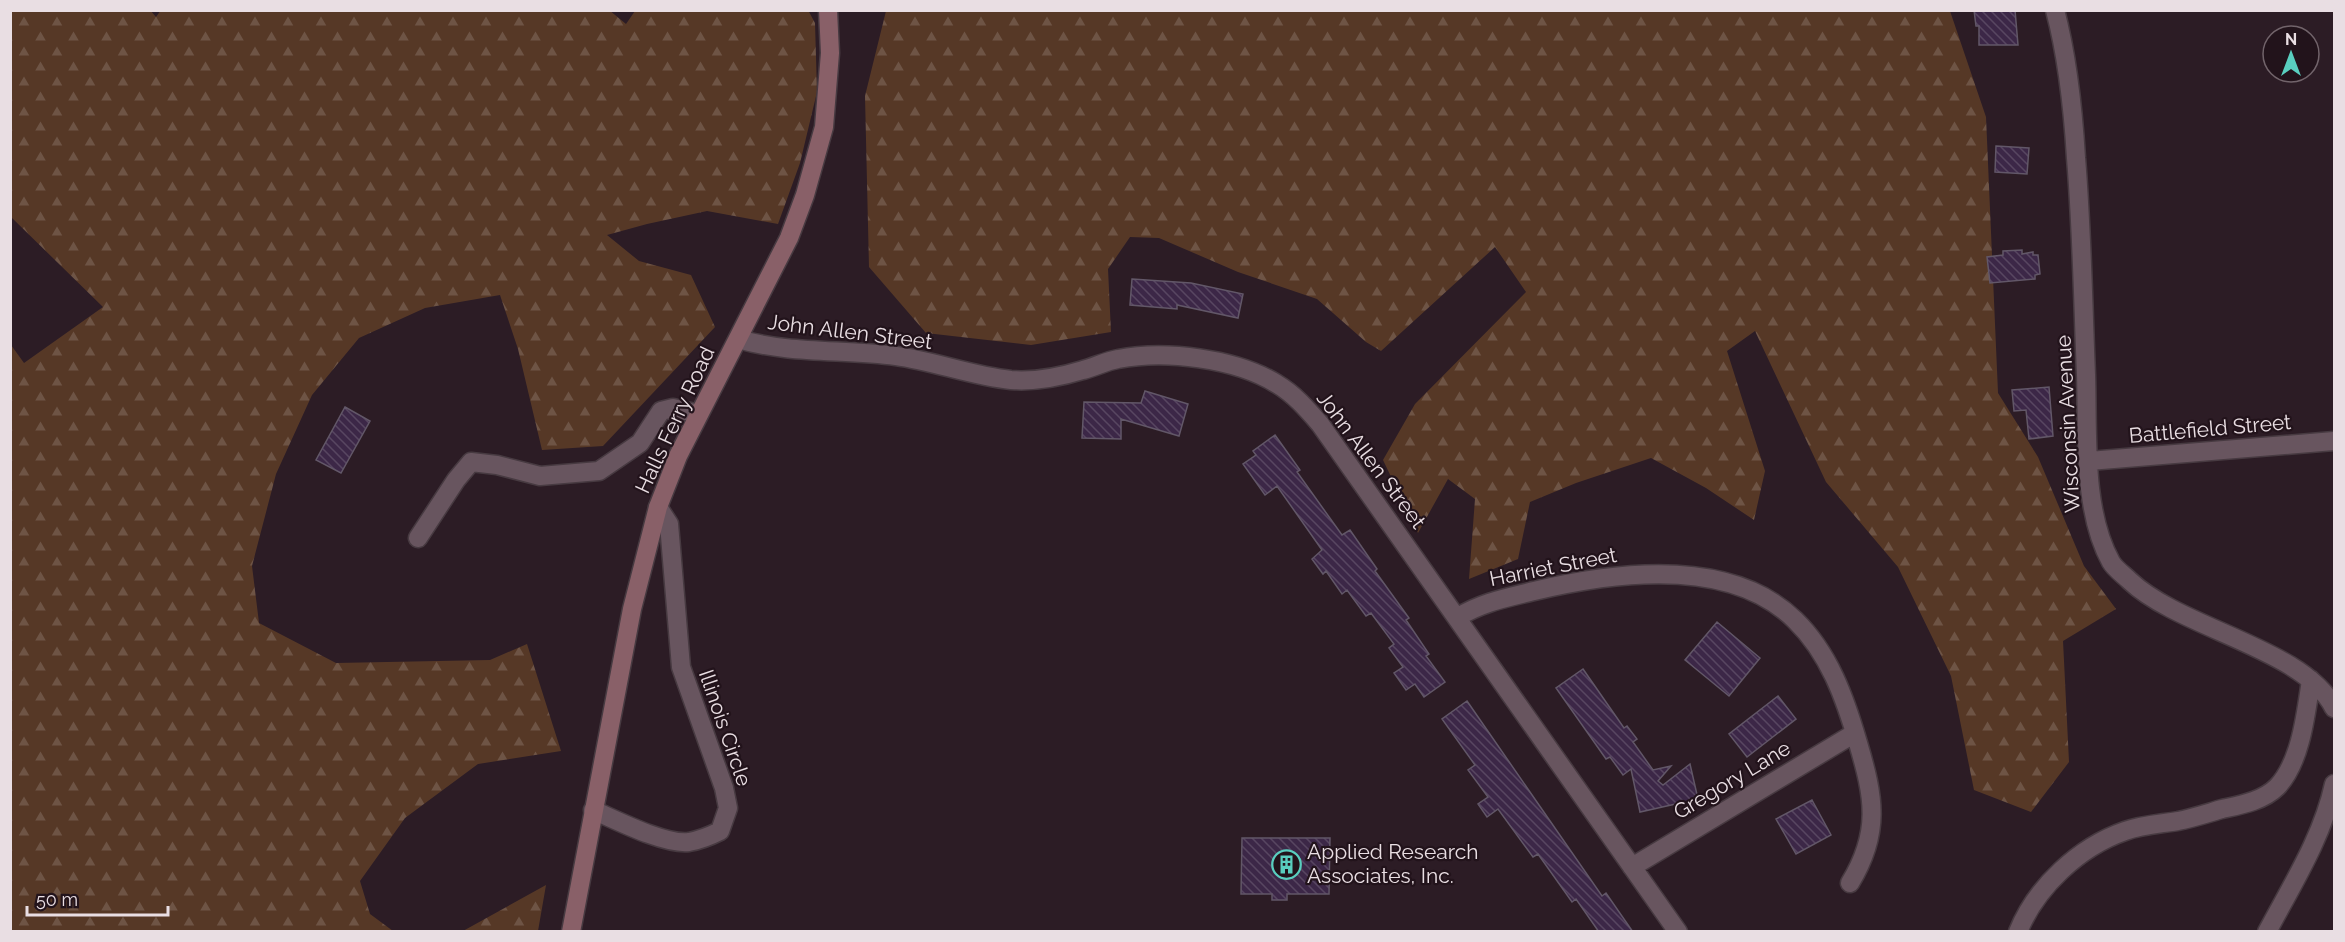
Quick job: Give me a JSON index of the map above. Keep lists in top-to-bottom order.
{
  "streets": {
    "street": [
      "John Allen Street",
      "Halls Ferry Road",
      "Wisconsin Avenue",
      "Battlefield Street",
      "Harriet Street",
      "Illinois Circle",
      "Gregory Lane"
    ]
  },
  "crossings": [
    ["John Allen Street", "Halls Ferry Road"],
    ["John Allen Street", "Harriet Street"],
    ["John Allen Street", "Gregory Lane"],
    ["Halls Ferry Road", "Illinois Circle"],
    ["Wisconsin Avenue", "Battlefield Street"],
    ["Harriet Street", "Gregory Lane"]
  ],
  "places": {
    "building": ["Applied Research Associates, Inc."]
  },
  "scale_bar": "50 m",
  "north": "top"
}
